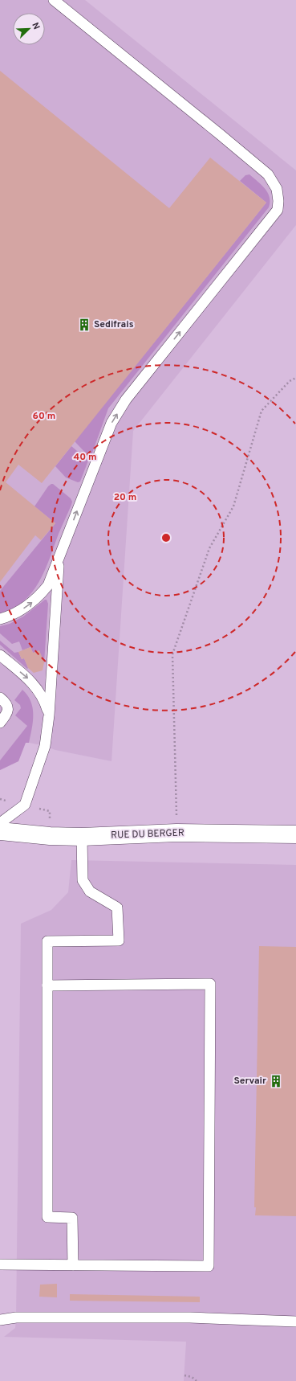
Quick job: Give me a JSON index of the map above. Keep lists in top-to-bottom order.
{
  "streets": {
    "street": ["RUE DU BERGER"]
  },
  "places": {
    "building": ["Sedifrais", "Servair"]
  },
  "north": "top right",
  "rings": ["60 m", "40 m", "20 m"]
}
